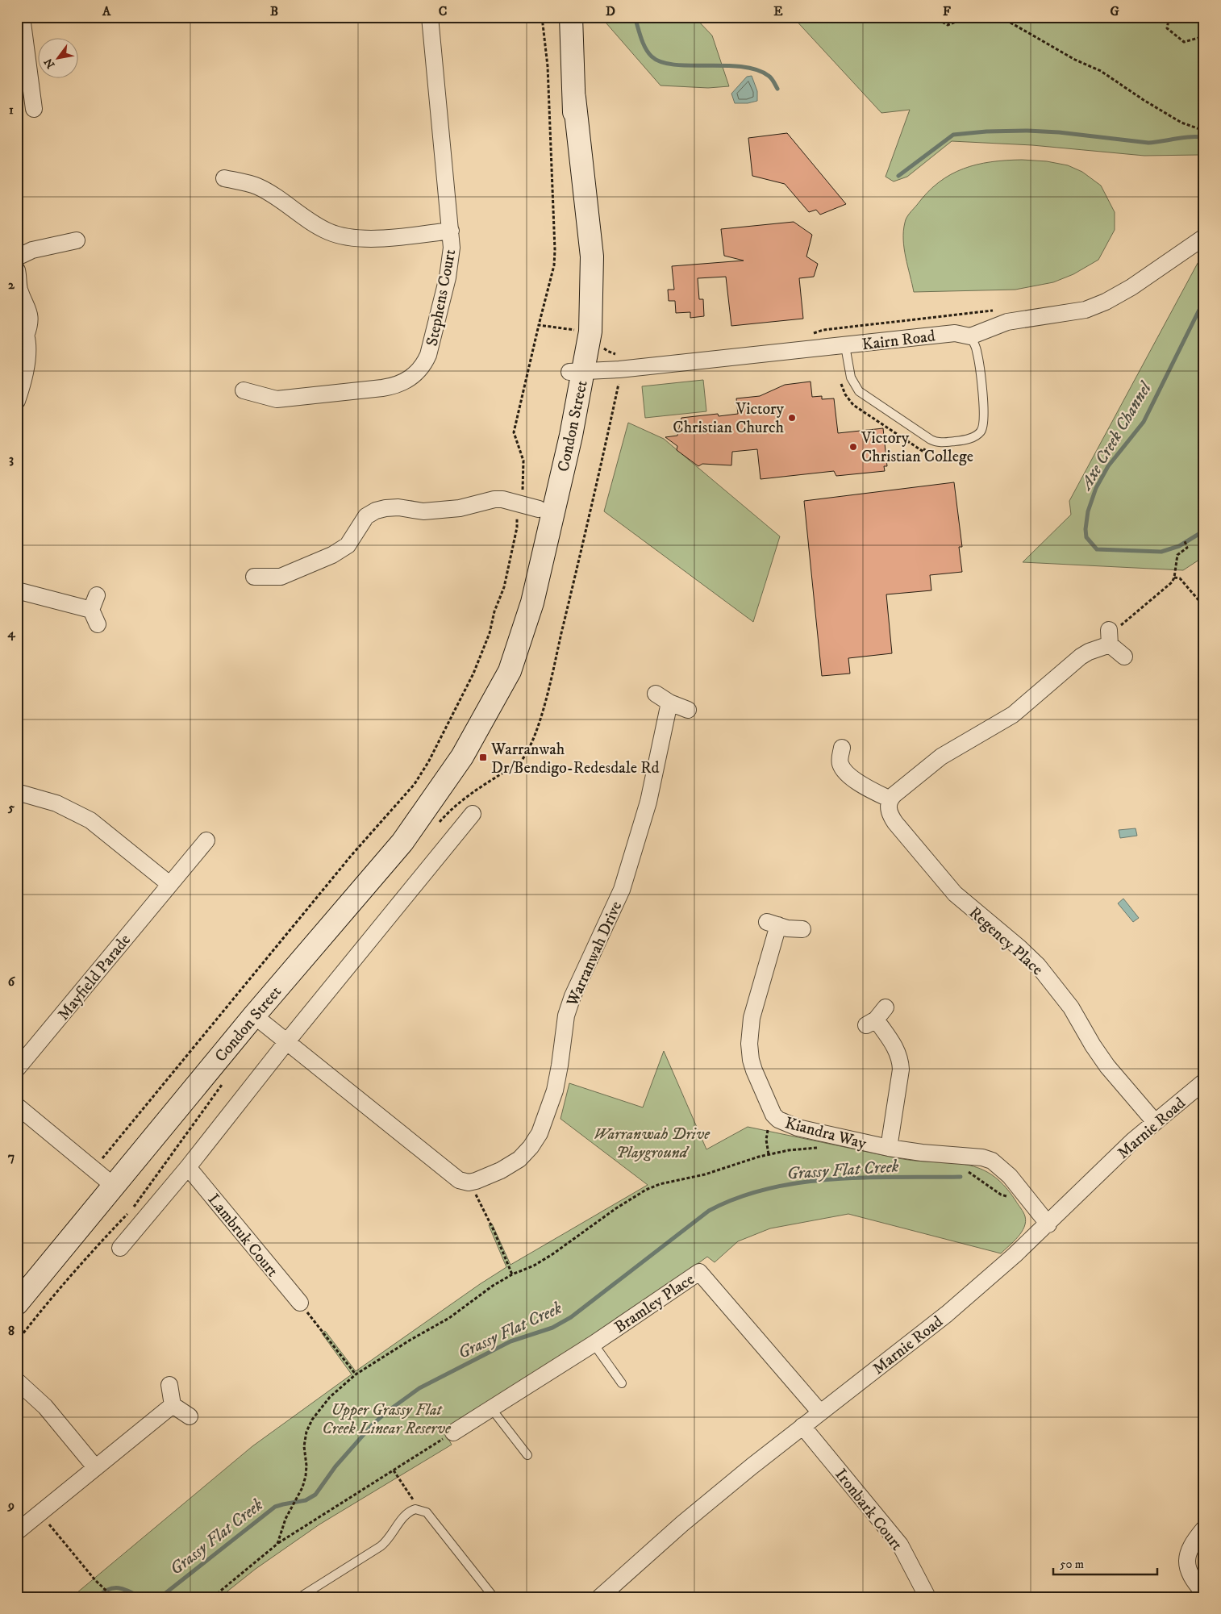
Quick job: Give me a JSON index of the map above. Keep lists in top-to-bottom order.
{
  "streets": {
    "main road": ["Condon Street"],
    "street": [
      "Stephens Court",
      "Kairn Road",
      "Regency Place",
      "Warranwah Drive",
      "Mayfield Parade",
      "Marnie Road",
      "Kiandra Way",
      "Lambruk Court",
      "Bramley Place",
      "Ironbark Court"
    ]
  },
  "crossings": [
    ["Kairn Road", "Condon Street"],
    ["Regency Place", "Marnie Road"],
    ["Marnie Road", "Kiandra Way"],
    ["Marnie Road", "Bramley Place"],
    ["Marnie Road", "Ironbark Court"]
  ],
  "water": ["Axe Creek Channel", "Grassy Flat Creek"],
  "parks": ["Warranwah Drive Playground", "Upper Grassy Flat Creek Linear Reserve"],
  "places": {
    "other": ["Victory Christian Church", "Victory Christian College"],
    "transit": ["Warranwah Dr/Bendigo-Redesdale Rd"]
  },
  "scale_bar": "50 m",
  "north": "bottom left",
  "grid": {
    "columns": [
      "A",
      "B",
      "C",
      "D",
      "E",
      "F",
      "G"
    ],
    "rows": [
      "1",
      "2",
      "3",
      "4",
      "5",
      "6",
      "7",
      "8",
      "9"
    ]
  }
}
